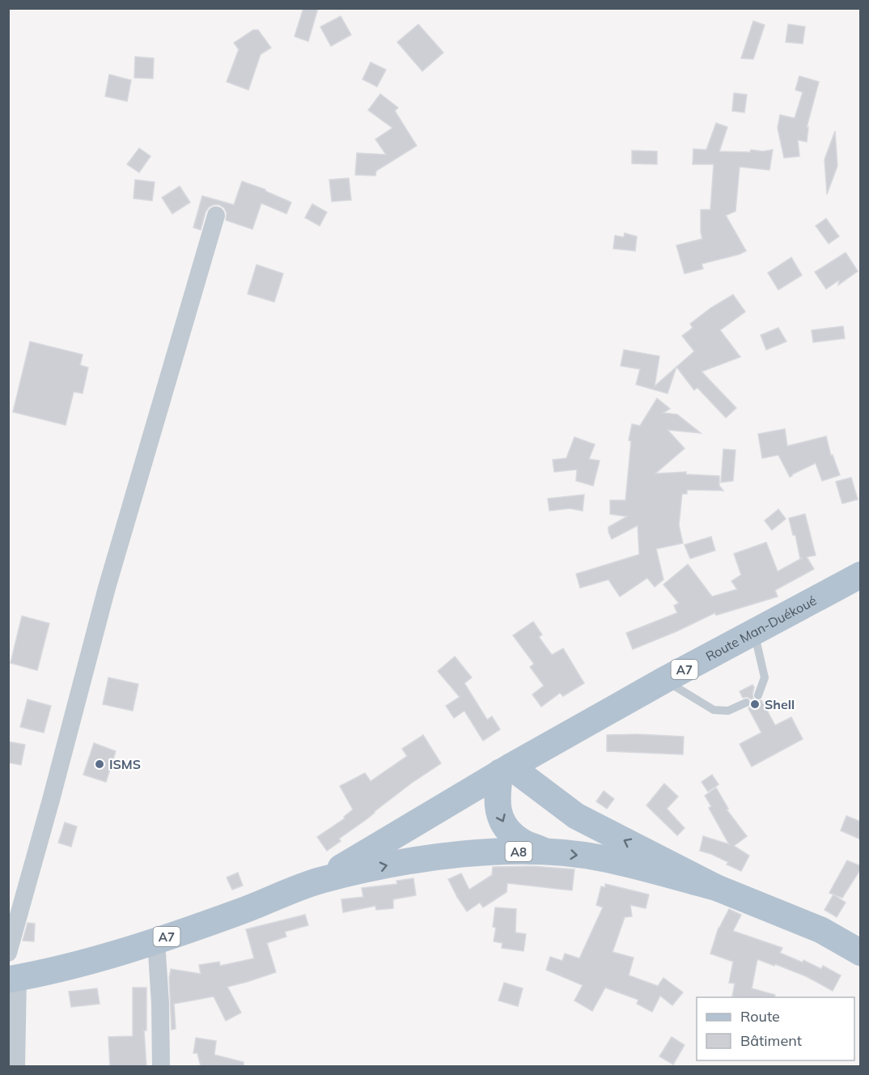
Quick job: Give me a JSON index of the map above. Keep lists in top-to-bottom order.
{
  "streets": {
    "main road": ["Route Man-Duékoué", "A7", "A8"]
  },
  "crossings": [
    ["Route Man-Duékoué", "A7"],
    ["Route Man-Duékoué", "A8"],
    ["A7", "A8"]
  ],
  "places": ["Shell", "ISMS"],
  "legend": ["Route", "Bâtiment"]
}
